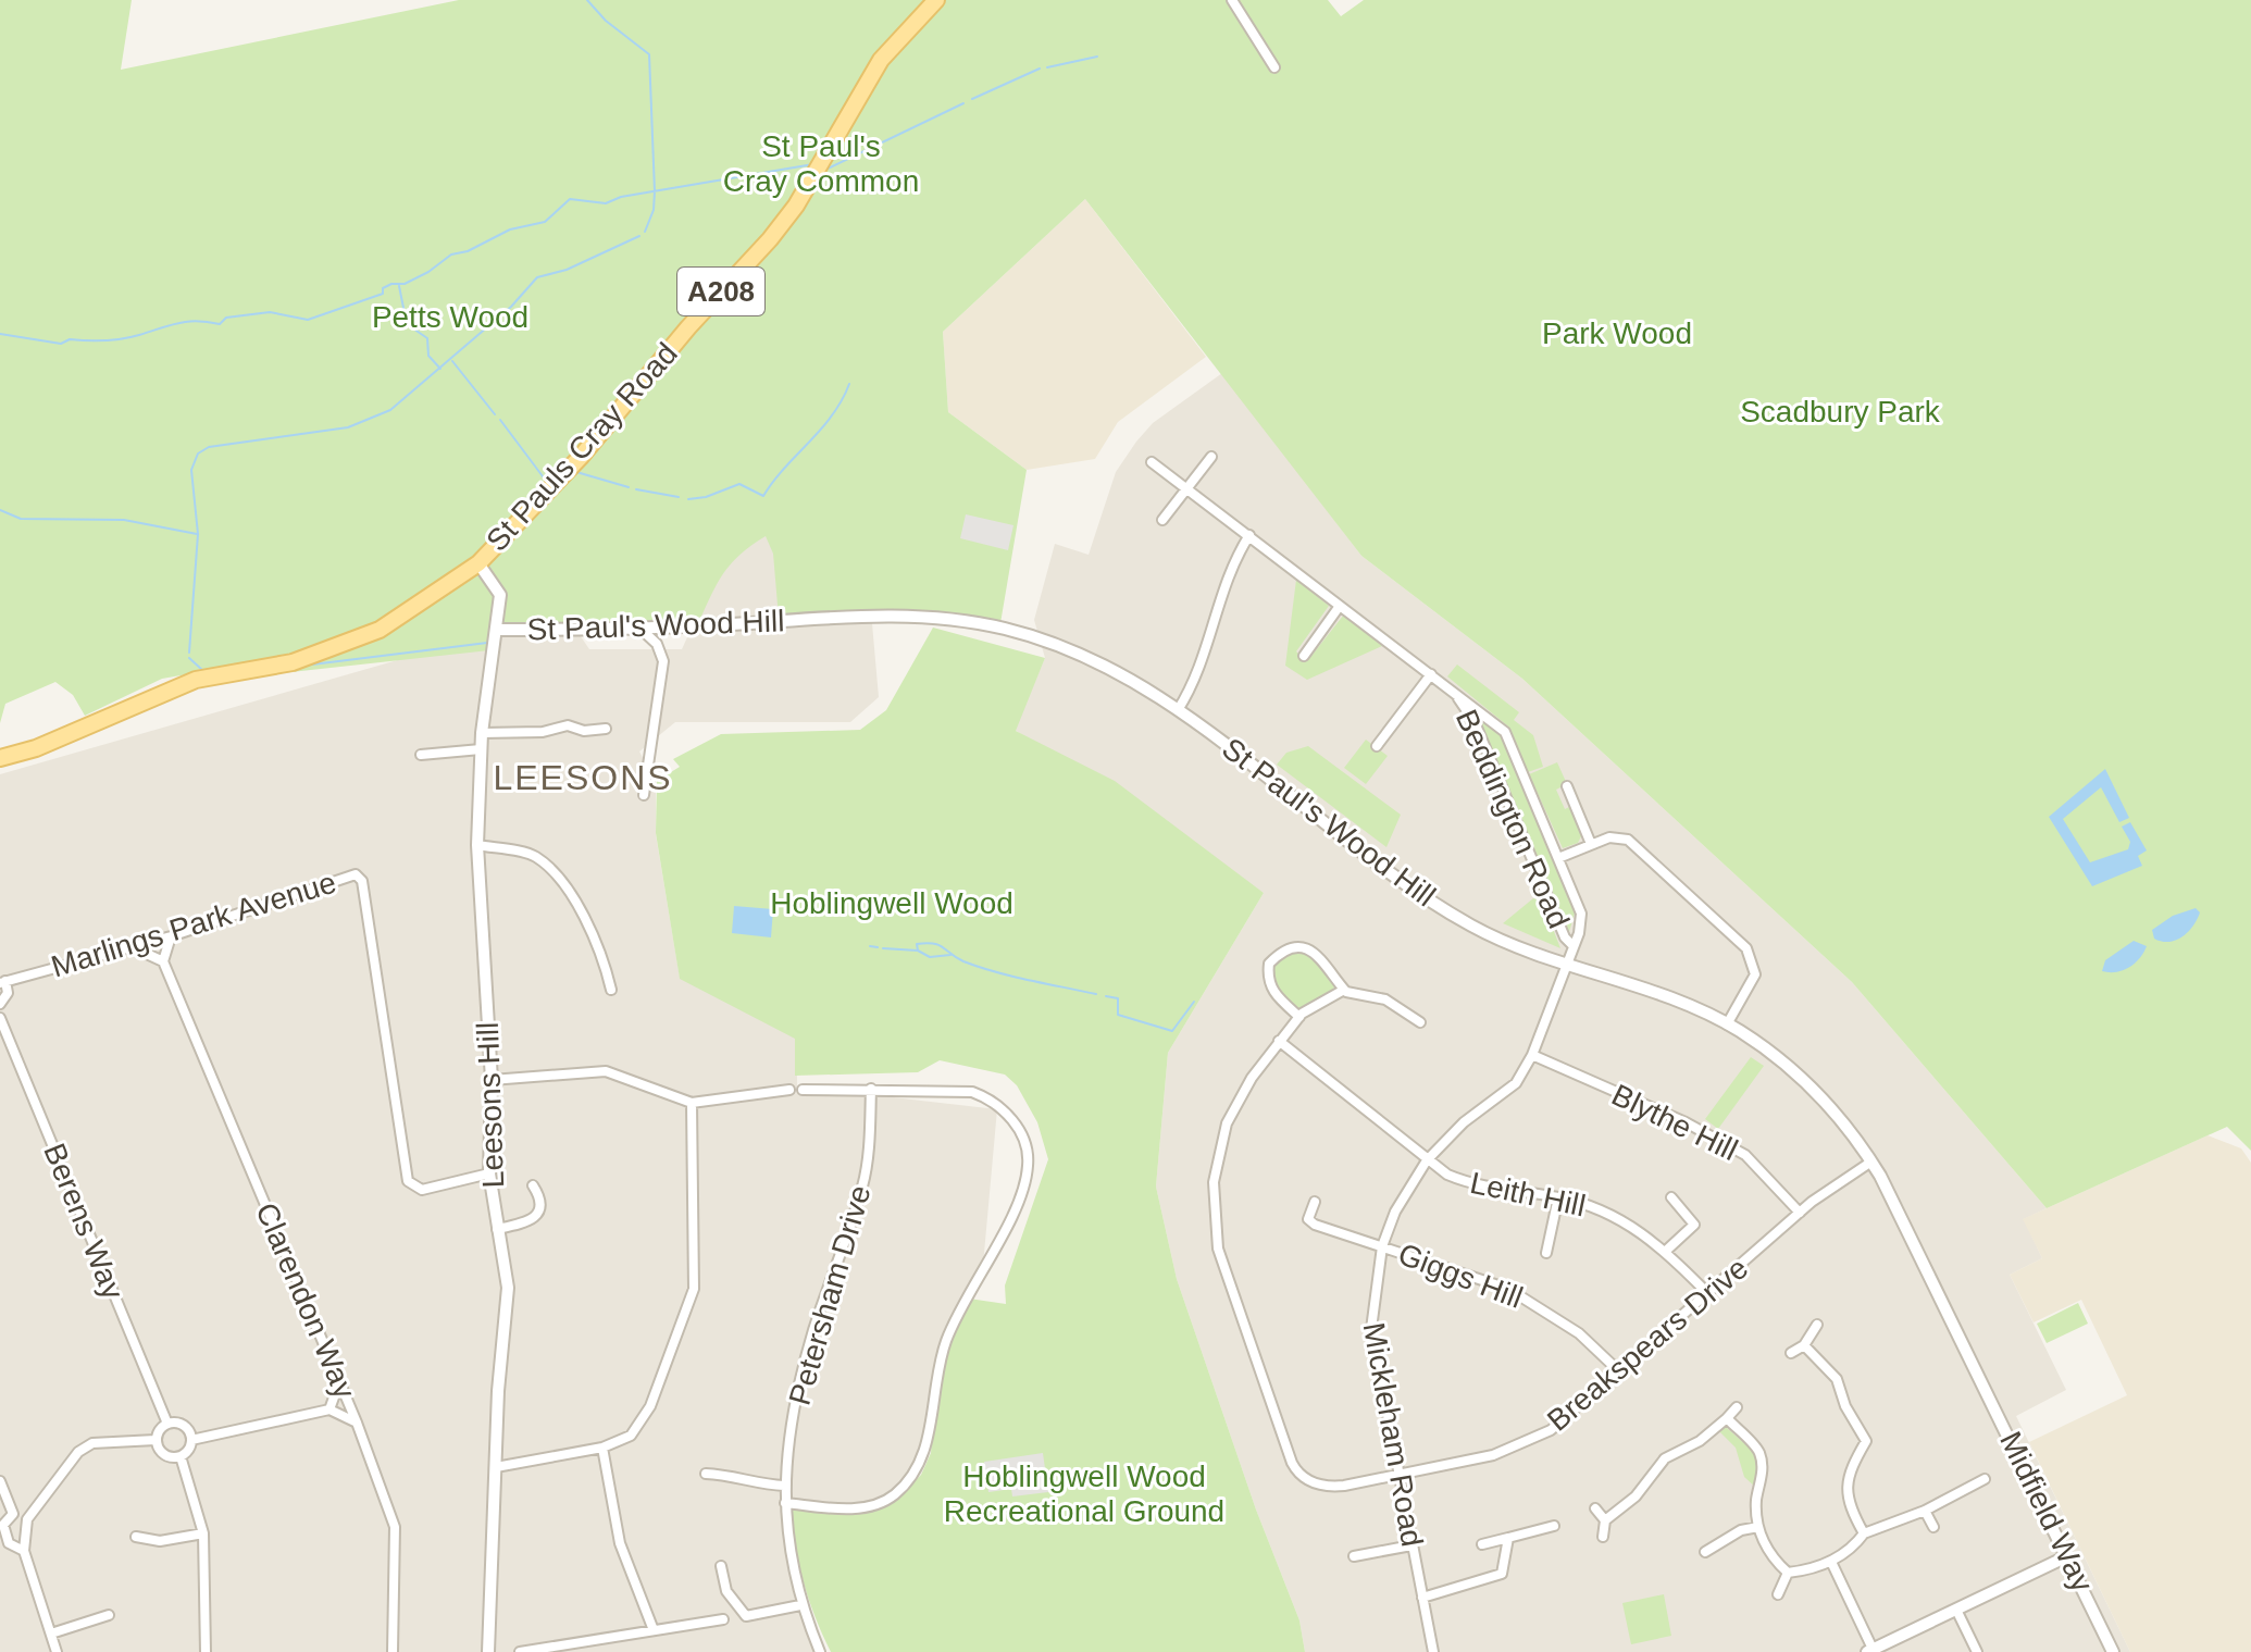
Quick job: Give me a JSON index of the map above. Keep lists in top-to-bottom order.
{
  "streets": {
    "main road": ["A208", "St Pauls Cray Road"],
    "street": [
      "St Paul's Wood Hill",
      "Beddington Road",
      "Marlings Park Avenue",
      "Leesons Hill",
      "Blythe Hill",
      "Leith Hill",
      "Berens Way",
      "Giggs Hill",
      "Petersham Drive",
      "Clarendon Way",
      "Breakspears Drive",
      "Mickleham Road",
      "Midfield Way"
    ]
  },
  "crossings": [
    ["A208", "St Pauls Cray Road"],
    ["A208", "Leesons Hill"],
    ["St Pauls Cray Road", "Leesons Hill"],
    ["St Paul's Wood Hill", "Beddington Road"],
    ["St Paul's Wood Hill", "Leesons Hill"],
    ["St Paul's Wood Hill", "Breakspears Drive"],
    ["St Paul's Wood Hill", "Mickleham Road"],
    ["St Paul's Wood Hill", "Midfield Way"],
    ["Beddington Road", "Mickleham Road"],
    ["Marlings Park Avenue", "Leesons Hill"],
    ["Blythe Hill", "Breakspears Drive"],
    ["Blythe Hill", "Mickleham Road"],
    ["Leith Hill", "Breakspears Drive"],
    ["Leith Hill", "Mickleham Road"],
    ["Giggs Hill", "Breakspears Drive"],
    ["Giggs Hill", "Mickleham Road"],
    ["Breakspears Drive", "Mickleham Road"]
  ],
  "districts": ["LEESONS"],
  "parks": [
    "St Paul's Cray Common",
    "Petts Wood",
    "Park Wood",
    "Scadbury Park",
    "Hoblingwell Wood",
    "Hoblingwell Wood Recreational Ground"
  ]
}
